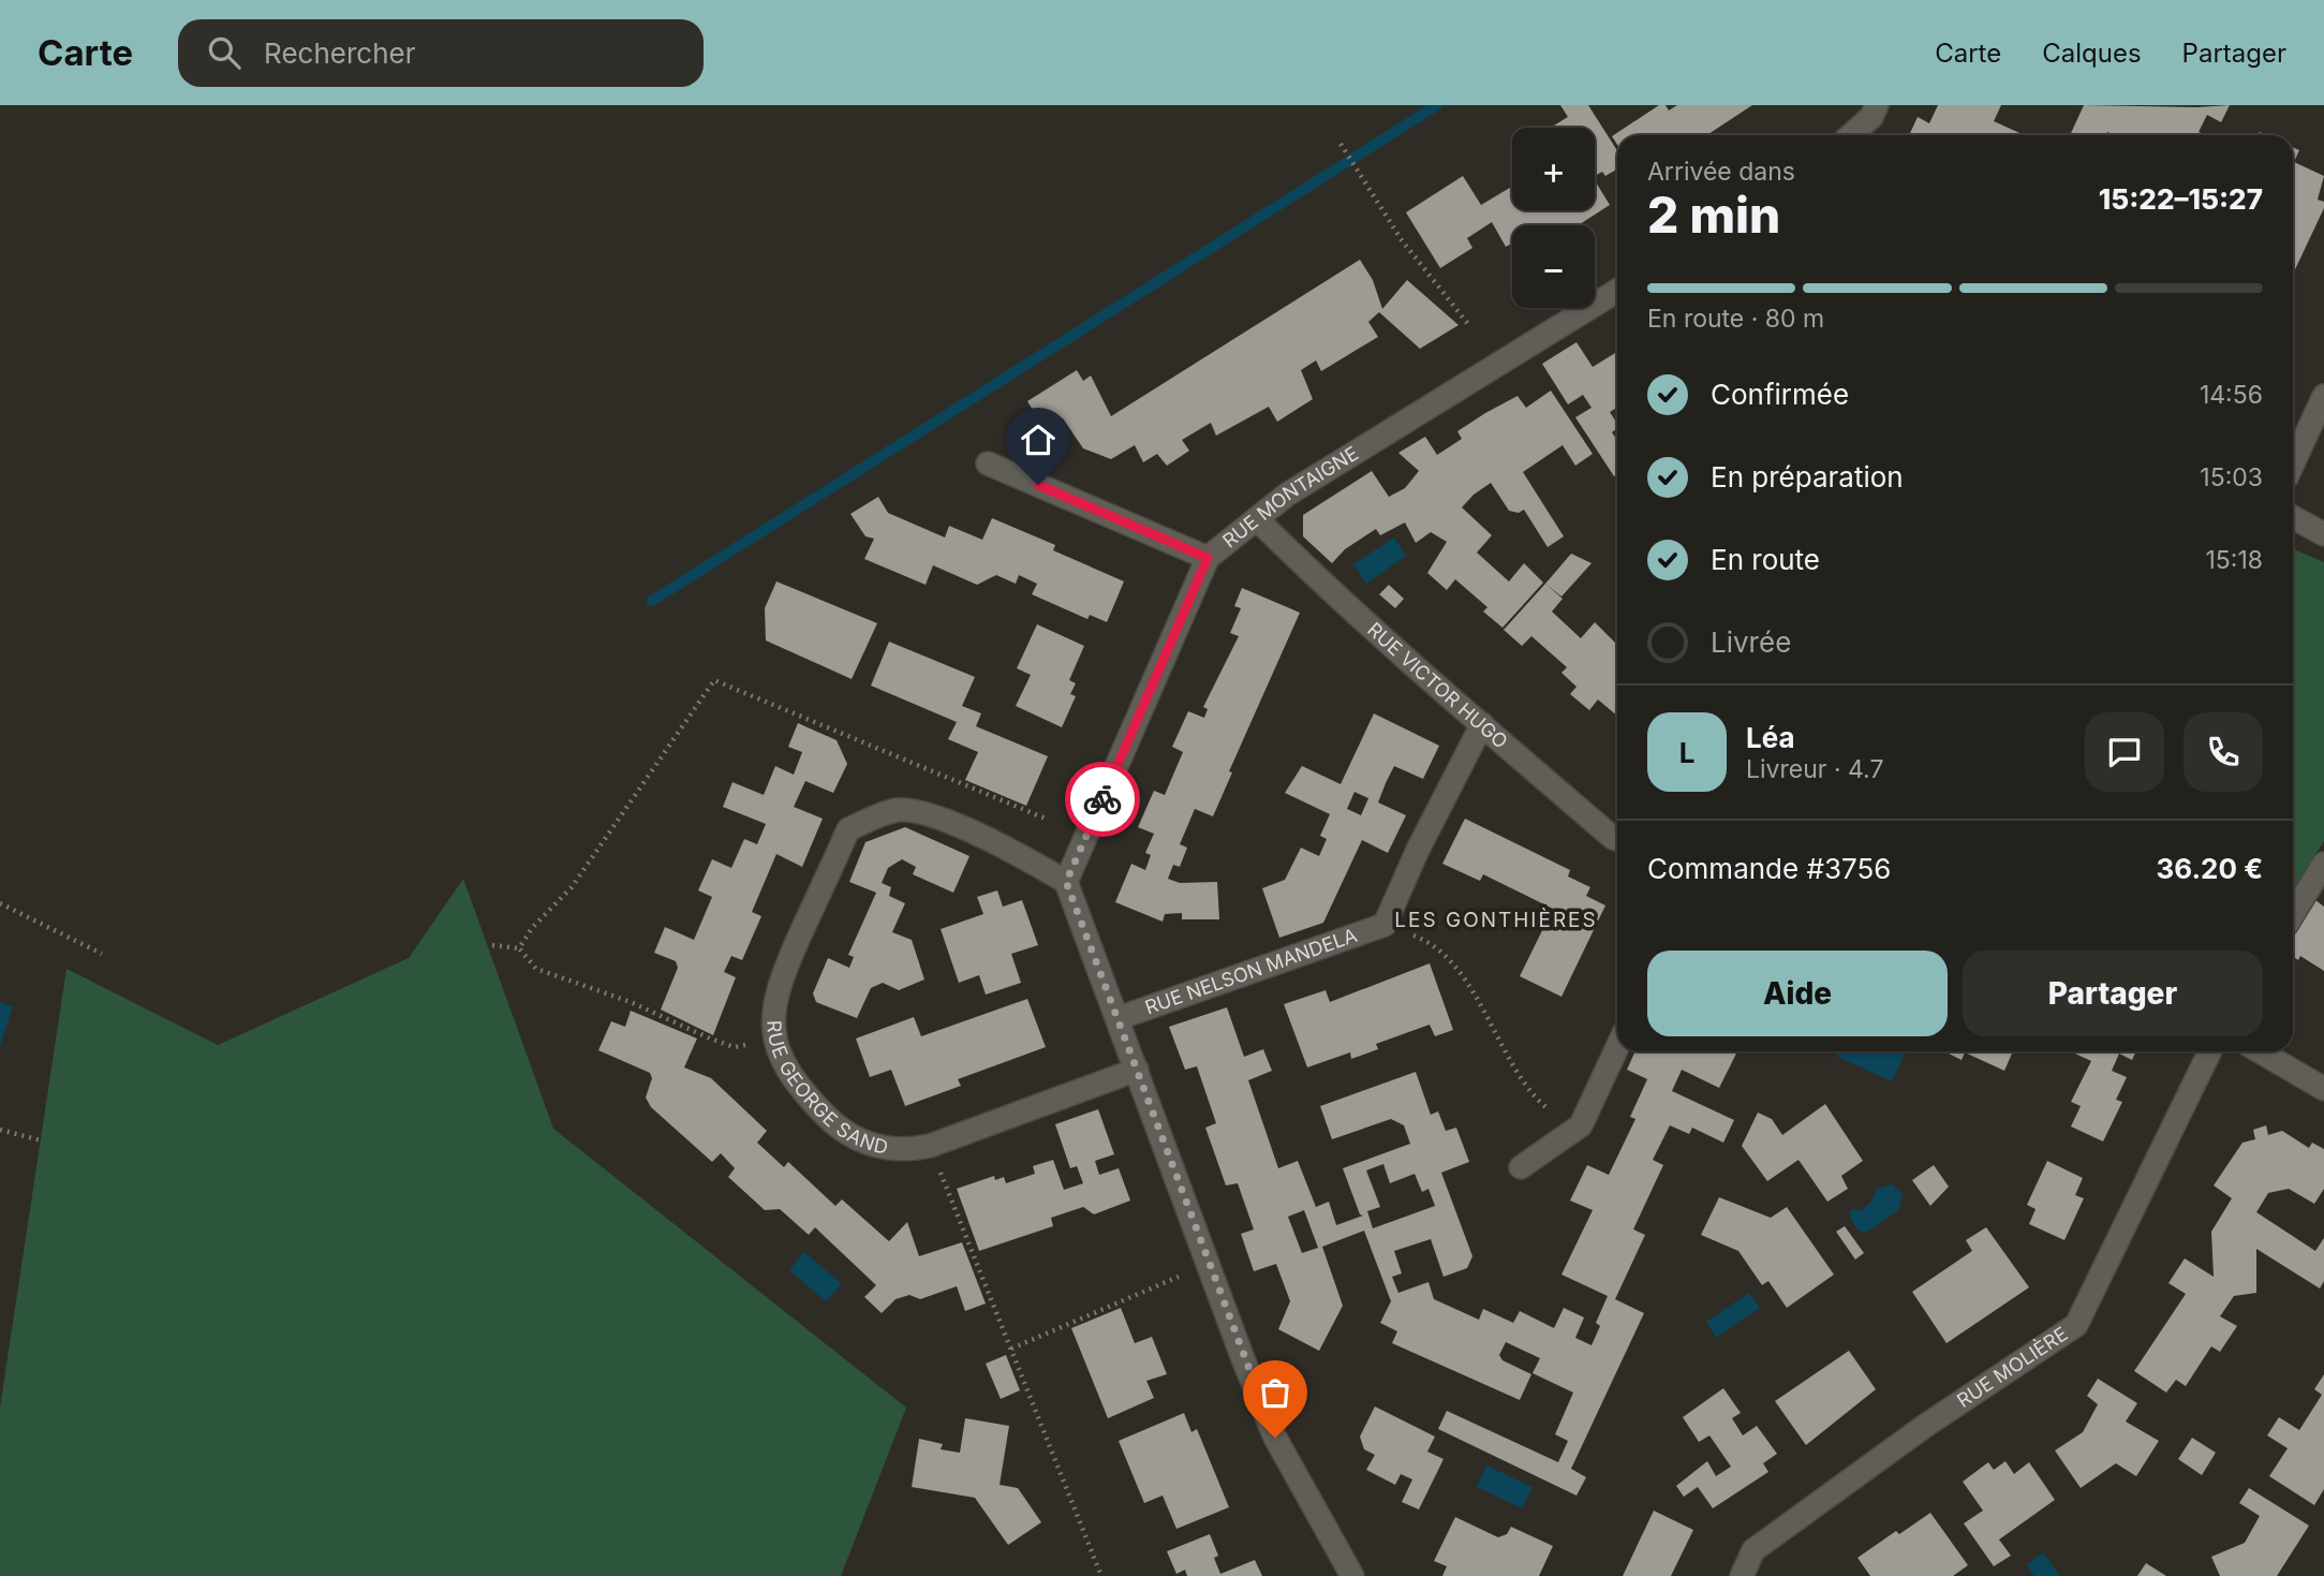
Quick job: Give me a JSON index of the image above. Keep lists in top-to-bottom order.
{
  "streets": {
    "street": [
      "RUE MONTAIGNE",
      "RUE VICTOR HUGO",
      "RUE NELSON MANDELA",
      "RUE GEORGE SAND",
      "RUE MOLIÈRE"
    ]
  },
  "crossings": [
    ["RUE MONTAIGNE", "RUE VICTOR HUGO"],
    ["RUE MONTAIGNE", "RUE GEORGE SAND"]
  ],
  "districts": ["LES GONTHIÈRES"],
  "page": {
    "header": "Carte",
    "search": "Rechercher",
    "nav": ["Carte", "Calques", "Partager"],
    "map_buttons": ["+", "−"],
    "heading": ["2 min", "Arrivée dans", "15:22–15:27"],
    "panel": [
      "Léa",
      "Livreur · 4.7",
      "Commande #3756",
      "36.20 €"
    ],
    "bar": "En route · 80 m",
    "list": [
      ["Confirmée", "14:56"],
      ["En préparation", "15:03"],
      ["En route", "15:18"],
      "Livrée"
    ],
    "round": "L",
    "buttons": ["Aide", "Partager"]
  }
}
